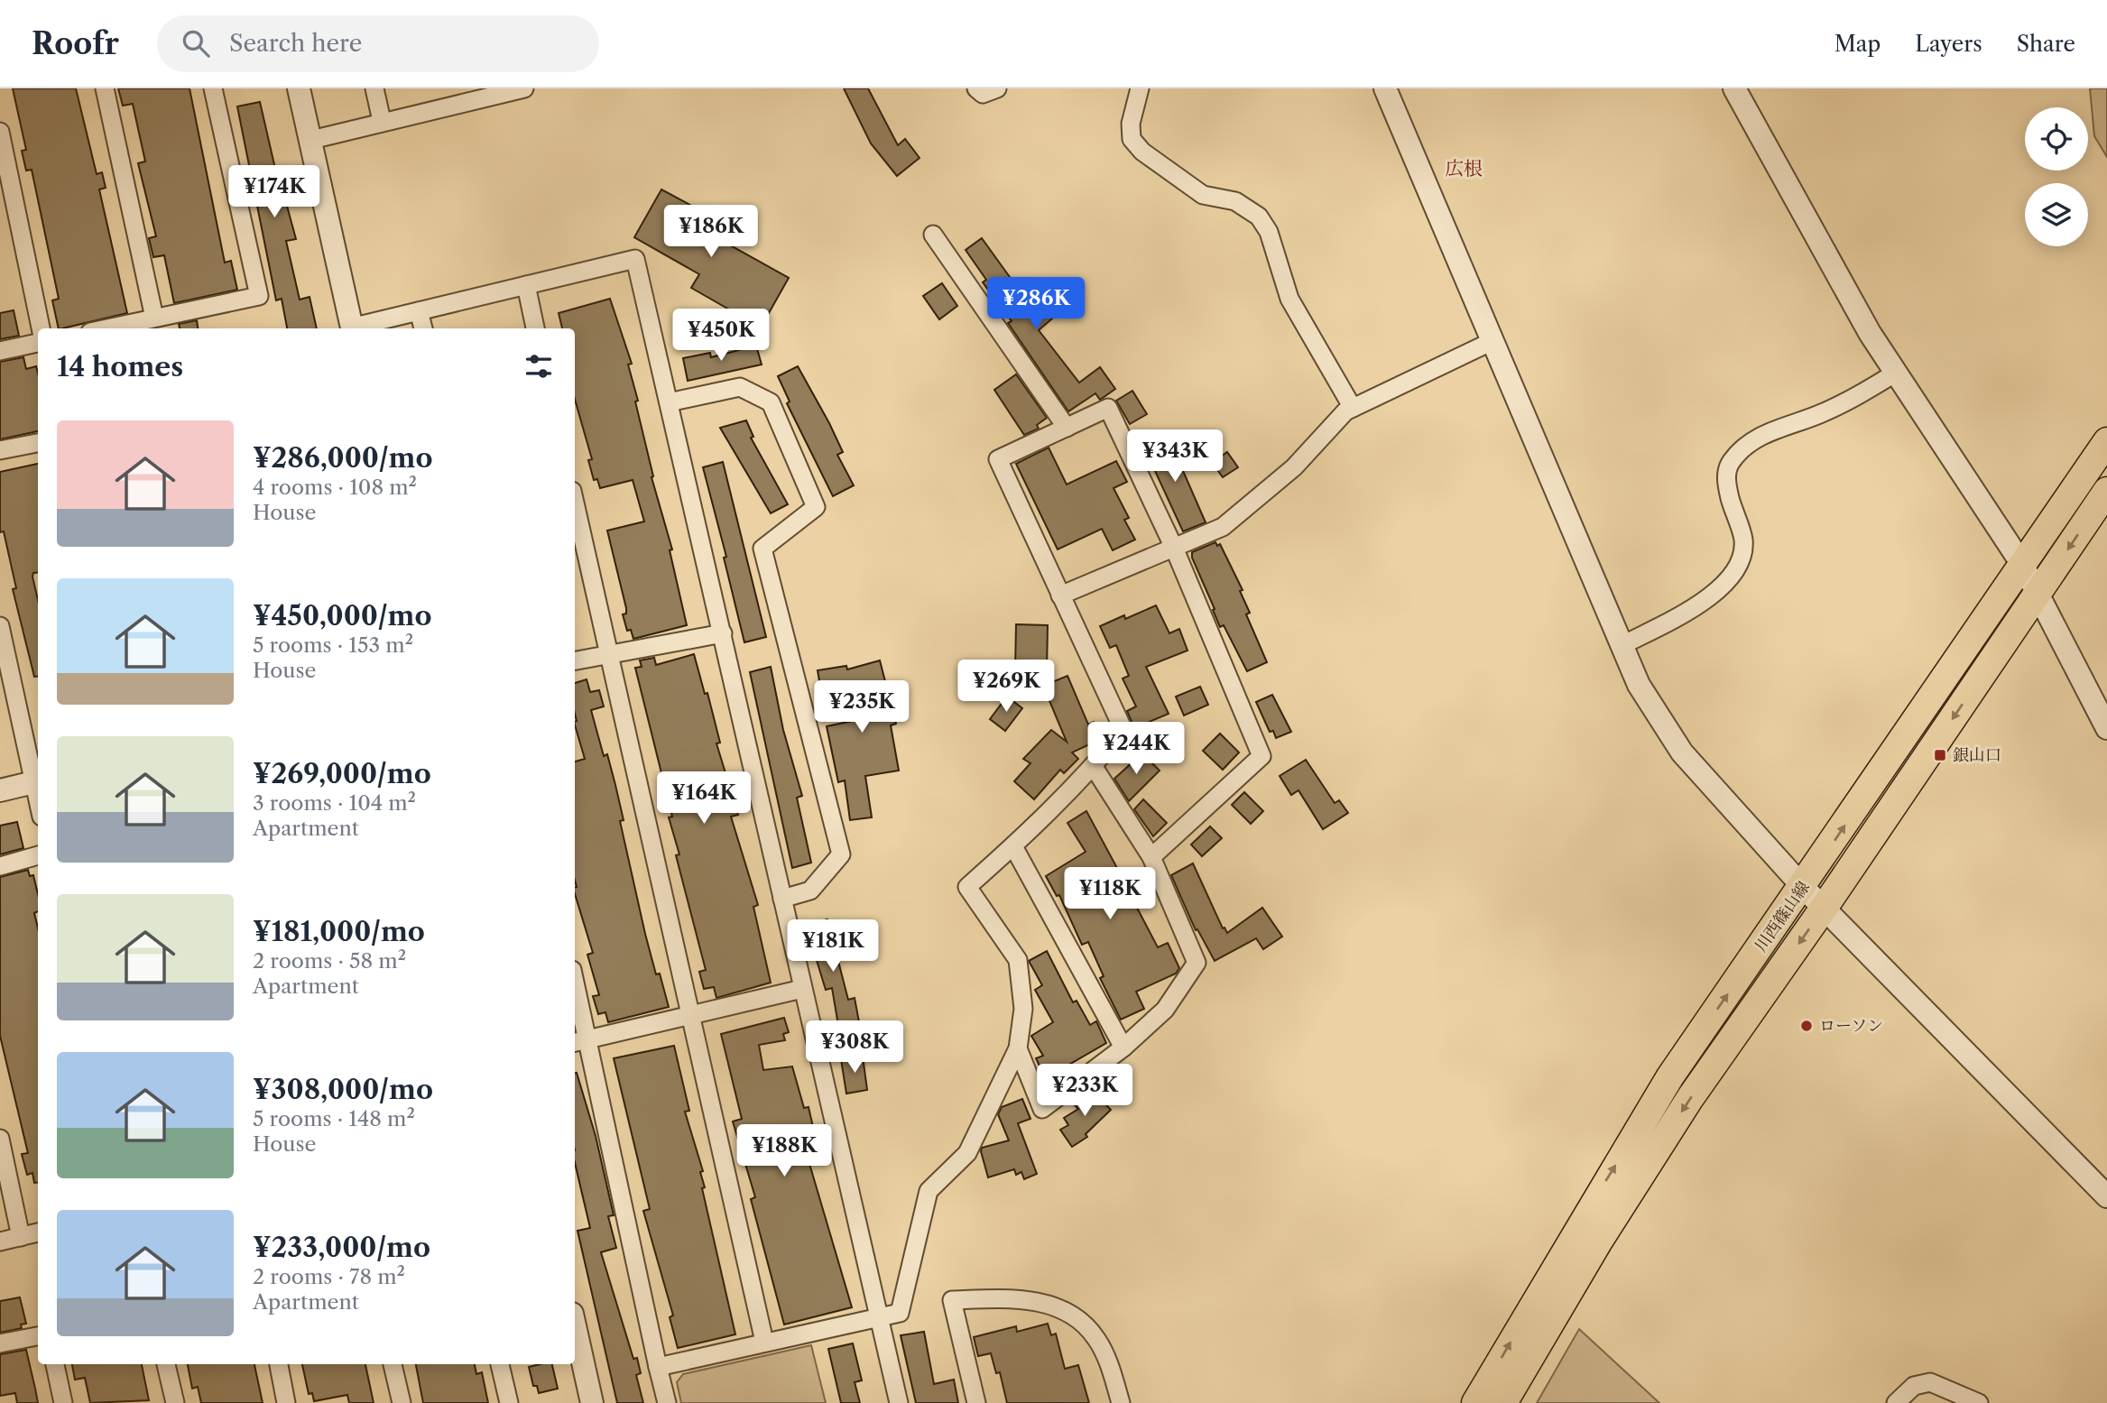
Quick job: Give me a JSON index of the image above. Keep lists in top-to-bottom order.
{
  "streets": {
    "main road": ["川西篠山線"]
  },
  "districts": ["広根"],
  "places": {
    "transit": ["銀山口"],
    "other": ["ローソン"]
  },
  "page": {
    "header": "Roofr",
    "search": "Search here",
    "nav": ["Map", "Layers", "Share"],
    "price": [
      "¥174K",
      "¥186K",
      "¥286K",
      "¥450K",
      "¥343K",
      "¥269K",
      "¥235K",
      "¥244K",
      "¥164K",
      "¥118K",
      "¥181K",
      "¥308K",
      "¥233K",
      "¥188K"
    ],
    "heading": "14 homes",
    "list": [
      {
        "name": "¥286,000/mo",
        "note": "4 rooms · 108 m² · House"
      },
      {
        "name": "¥450,000/mo",
        "note": "5 rooms · 153 m² · House"
      },
      {
        "name": "¥269,000/mo",
        "note": "3 rooms · 104 m² · Apartment"
      },
      {
        "name": "¥181,000/mo",
        "note": "2 rooms · 58 m² · Apartment"
      },
      {
        "name": "¥308,000/mo",
        "note": "5 rooms · 148 m² · House"
      },
      {
        "name": "¥233,000/mo",
        "note": "2 rooms · 78 m² · Apartment"
      }
    ]
  }
}
